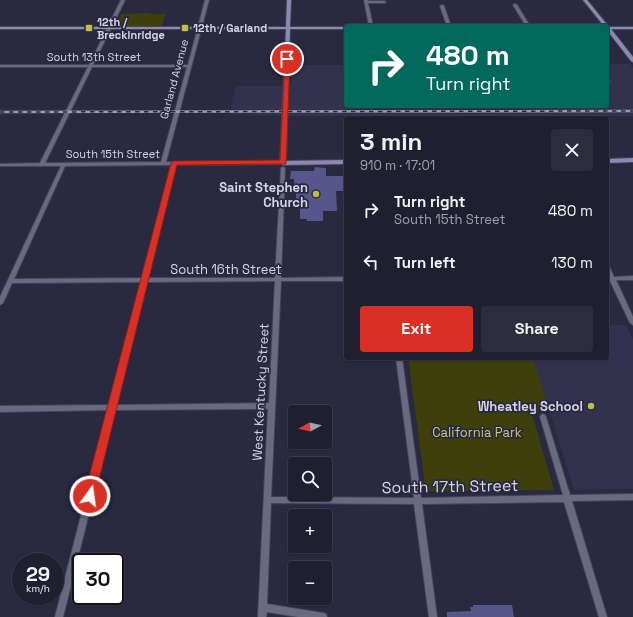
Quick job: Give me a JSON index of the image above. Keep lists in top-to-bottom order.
{
  "streets": {
    "street": [
      "South 13th Street",
      "Garland Avenue",
      "South 15th Street",
      "South 16th Street",
      "West Kentucky Street",
      "South 17th Street"
    ]
  },
  "crossings": [
    ["South 13th Street", "Garland Avenue"],
    ["Garland Avenue", "South 15th Street"],
    ["South 15th Street", "West Kentucky Street"],
    ["South 16th Street", "West Kentucky Street"],
    ["West Kentucky Street", "South 17th Street"]
  ],
  "parks": ["California Park"],
  "places": {
    "transit": ["12th / Breckinridge", "12th / Garland"],
    "other": ["Saint Stephen Church", "Wheatley School"]
  },
  "north": "left",
  "page": {
    "turn": ["480 m", "Turn right"],
    "heading": ["3 min", "910 m · 17:01"],
    "list": [
      {
        "name": "Turn right",
        "note": "South 15th Street",
        "value": "480 m"
      },
      {
        "name": "Turn left",
        "value": "130 m"
      }
    ],
    "buttons": ["Exit", "Share"],
    "map_buttons": ["+", "−"],
    "speed": "29 km/h",
    "limit": "30"
  }
}
